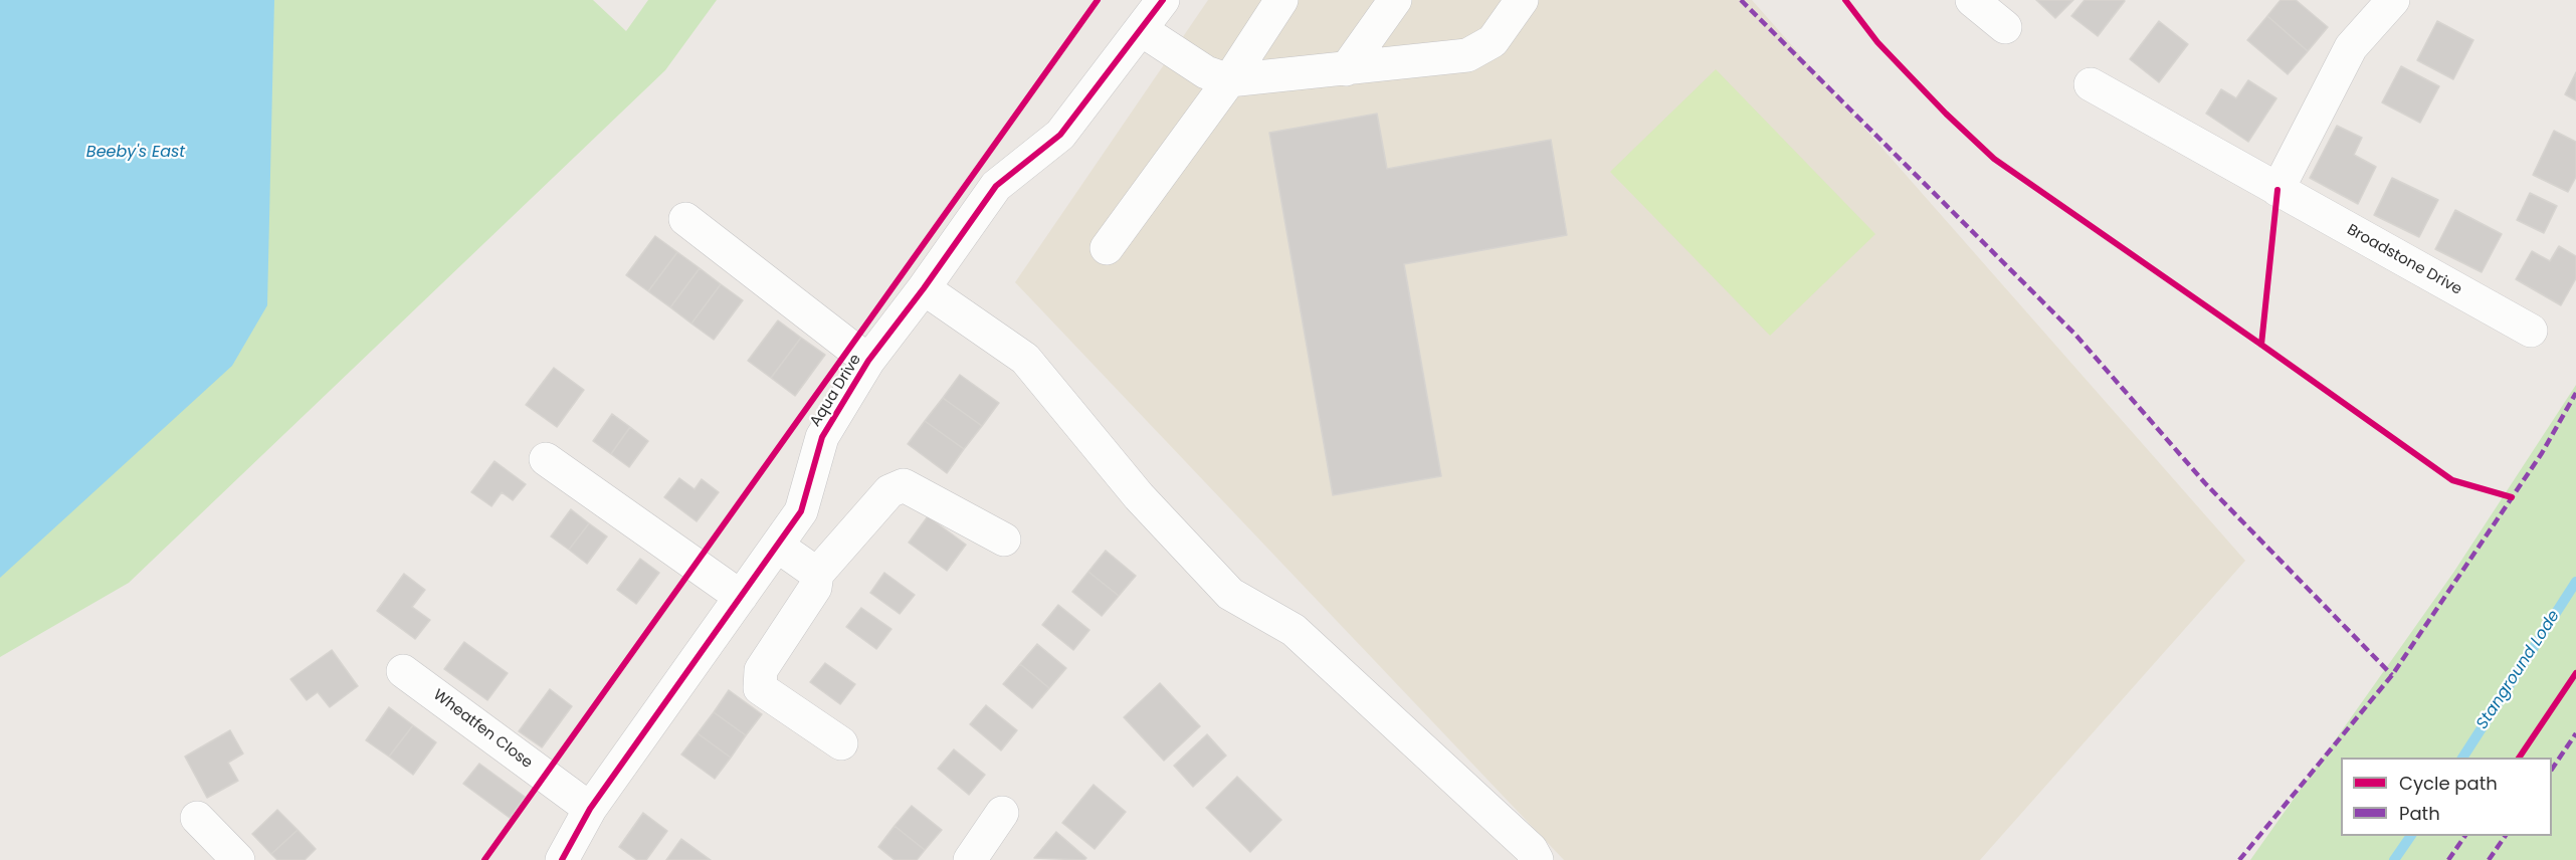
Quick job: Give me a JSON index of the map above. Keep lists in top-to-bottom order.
{
  "streets": {
    "street": ["Broadstone Drive", "Aqua Drive", "Wheatfen Close"]
  },
  "crossings": [
    ["Aqua Drive", "Wheatfen Close"]
  ],
  "water": ["Beeby's East", "Stanground Lode"],
  "legend": ["Cycle path", "Path"]
}
